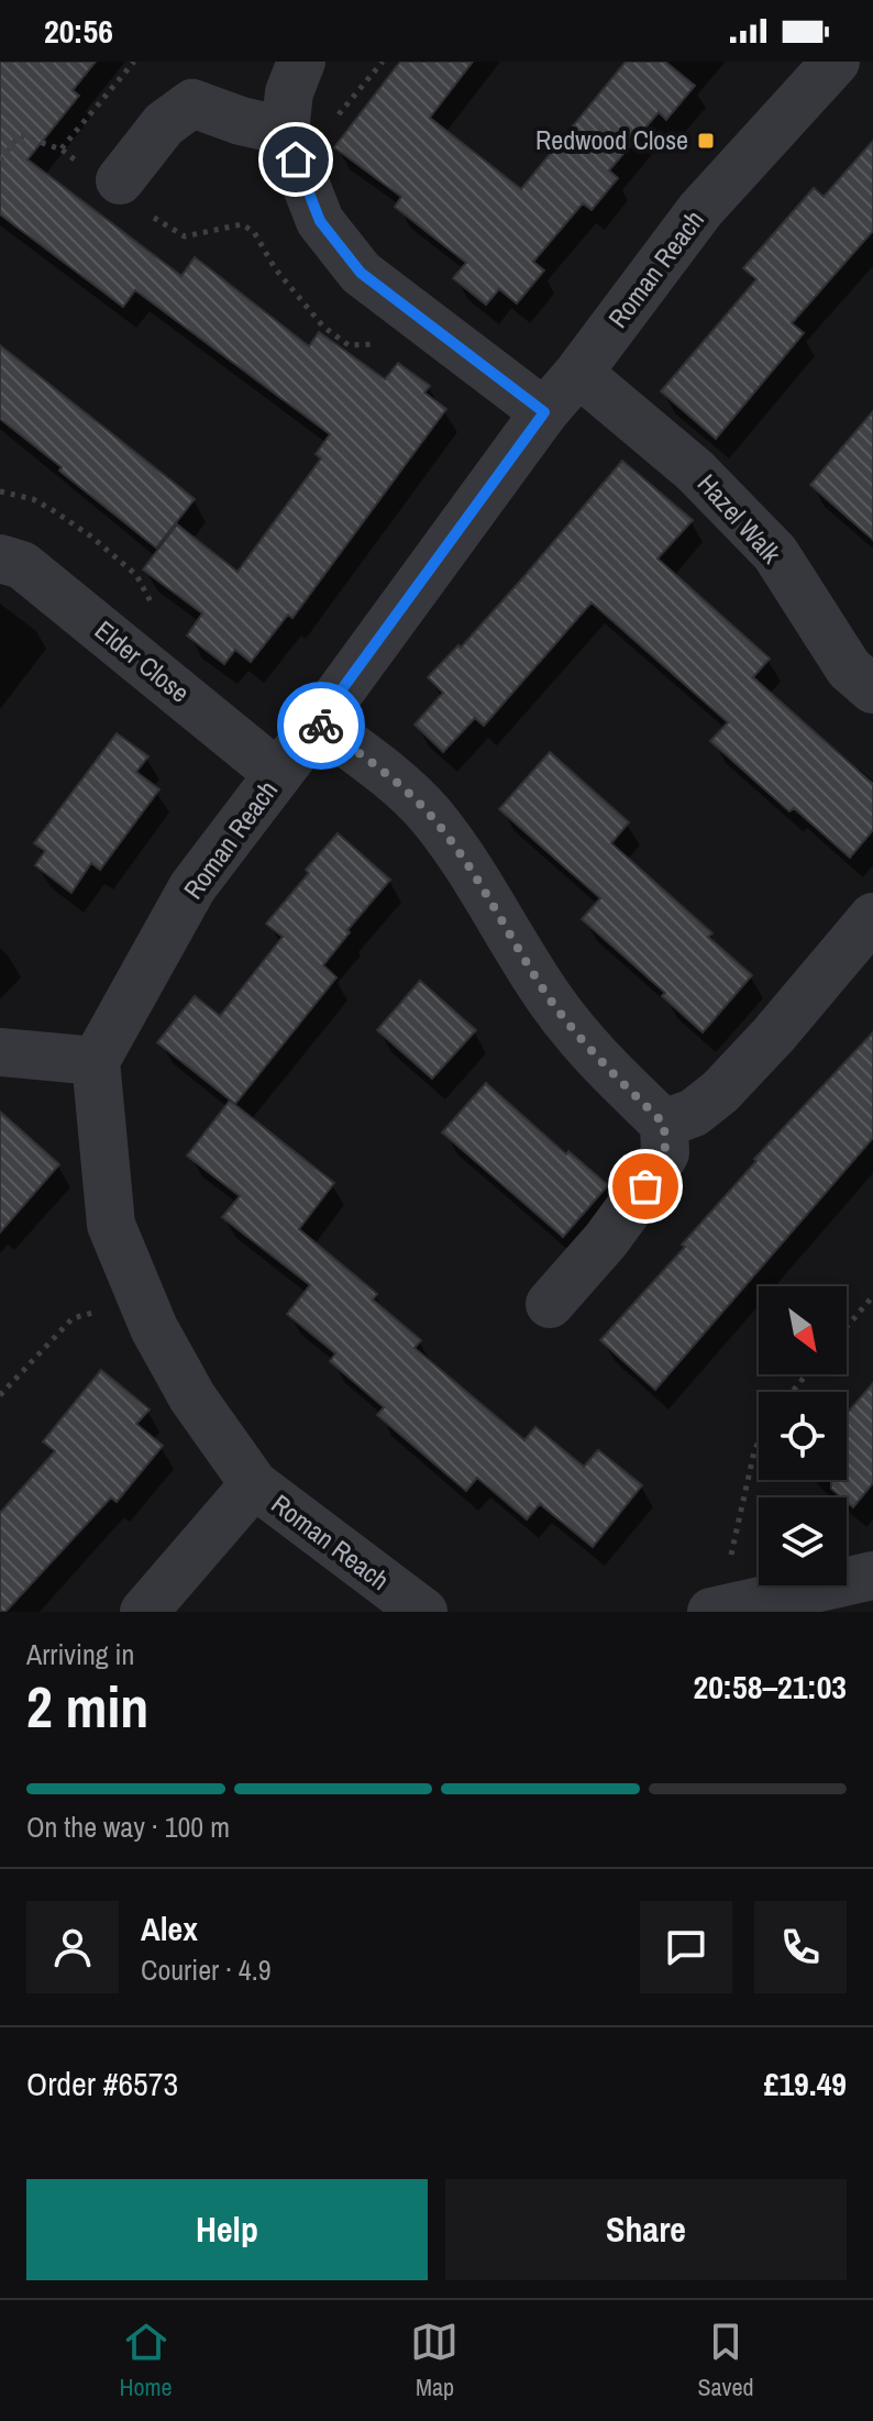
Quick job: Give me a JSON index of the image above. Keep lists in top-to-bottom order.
{
  "streets": {
    "street": ["Roman Reach", "Hazel Walk", "Elder Close"]
  },
  "crossings": [
    ["Roman Reach", "Hazel Walk"],
    ["Roman Reach", "Elder Close"]
  ],
  "places": {
    "transit": ["Redwood Close"]
  },
  "north": "bottom right",
  "page": {
    "status": "20:56",
    "heading": ["2 min", "Arriving in", "20:58–21:03"],
    "panel": [
      "Alex",
      "Courier · 4.9",
      "Order #6573",
      "£19.49"
    ],
    "bar": "On the way · 100 m",
    "buttons": ["Help", "Share"],
    "tabs": ["Home", "Map", "Saved"]
  }
}
